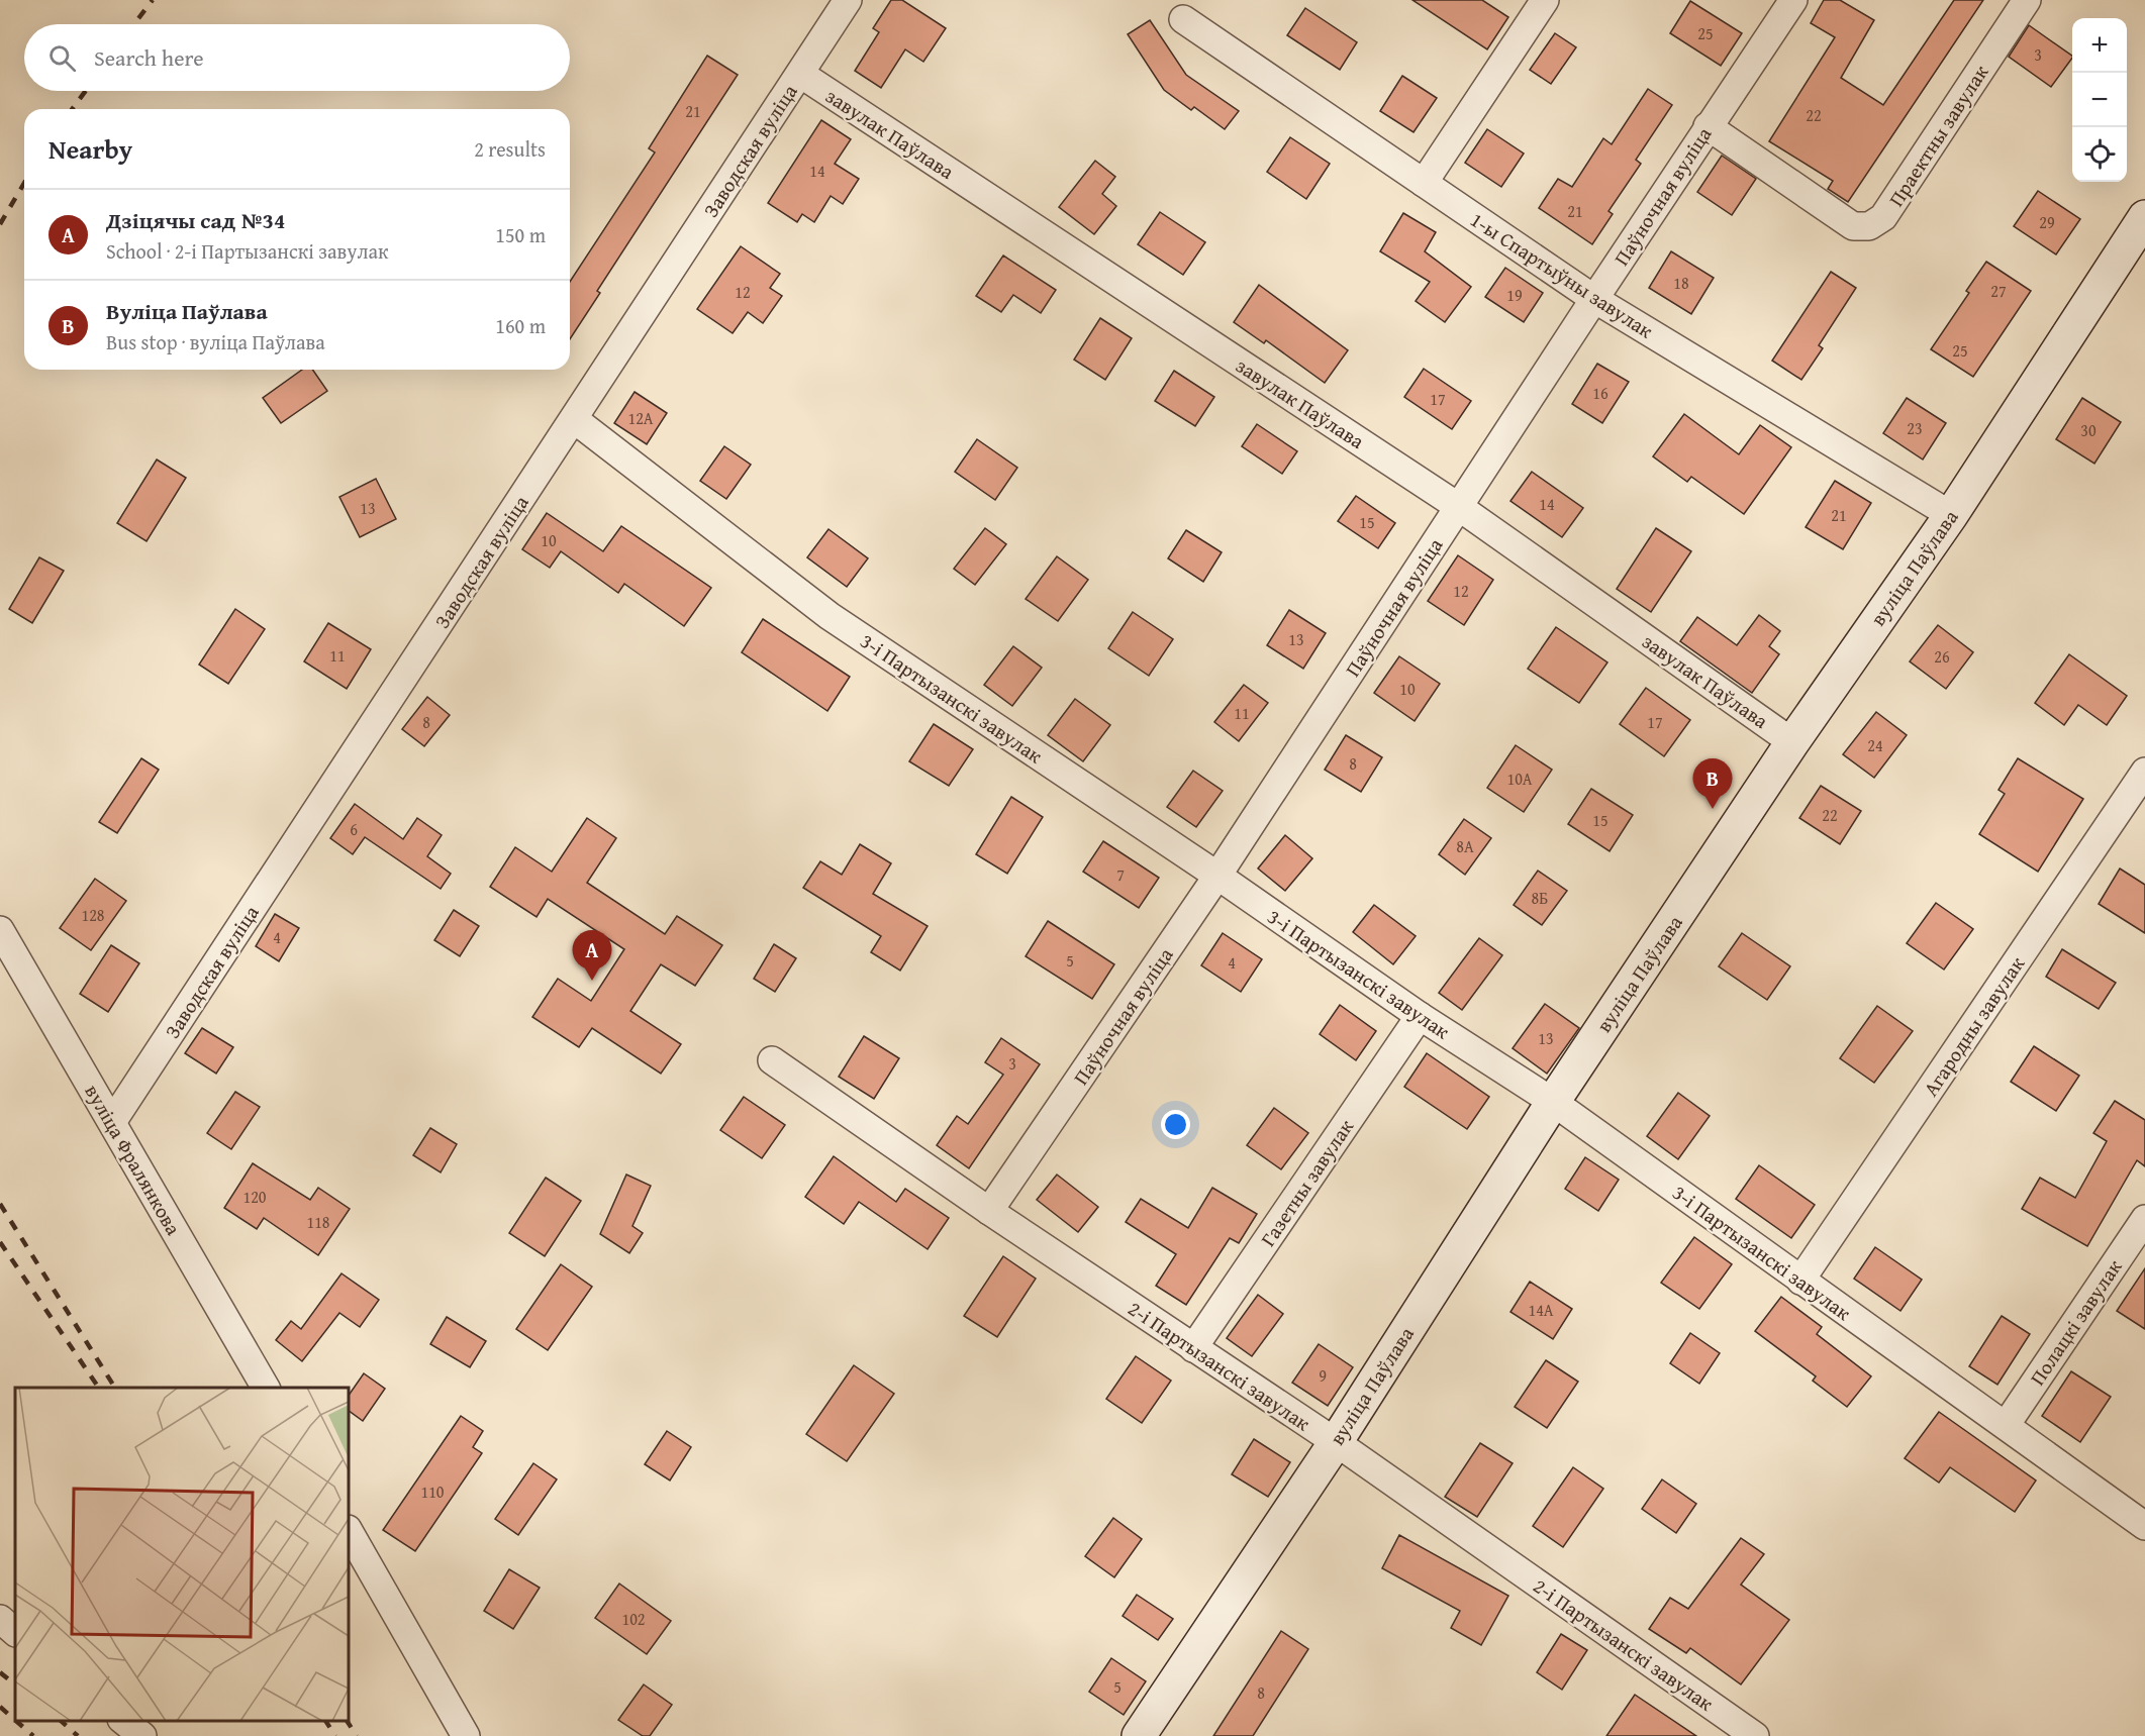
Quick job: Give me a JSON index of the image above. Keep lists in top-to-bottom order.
{
  "streets": {
    "street": [
      "завулак Паўлава",
      "Праектны завулак",
      "Заводская вуліца",
      "Паўночная вуліца",
      "1-ы Спартыўны завулак",
      "вуліца Паўлава",
      "3-і Партызанскі завулак",
      "Агародны завулак",
      "вуліца Фралянкова",
      "Газетны завулак",
      "Полацкі завулак",
      "2-і Партызанскі завулак"
    ]
  },
  "crossings": [
    ["завулак Паўлава", "Заводская вуліца"],
    ["завулак Паўлава", "Паўночная вуліца"],
    ["завулак Паўлава", "вуліца Паўлава"],
    ["Праектны завулак", "Паўночная вуліца"],
    ["Заводская вуліца", "3-і Партызанскі завулак"],
    ["Заводская вуліца", "вуліца Фралянкова"],
    ["Паўночная вуліца", "1-ы Спартыўны завулак"],
    ["Паўночная вуліца", "3-і Партызанскі завулак"],
    ["Паўночная вуліца", "2-і Партызанскі завулак"],
    ["1-ы Спартыўны завулак", "вуліца Паўлава"],
    ["вуліца Паўлава", "3-і Партызанскі завулак"],
    ["вуліца Паўлава", "2-і Партызанскі завулак"],
    ["3-і Партызанскі завулак", "Агародны завулак"],
    ["3-і Партызанскі завулак", "Газетны завулак"],
    ["3-і Партызанскі завулак", "Полацкі завулак"],
    ["Газетны завулак", "2-і Партызанскі завулак"]
  ],
  "house_numbers": [
    "25",
    "3",
    "21",
    "22",
    "14",
    "21",
    "29",
    "18",
    "27",
    "12",
    "19",
    "25",
    "16",
    "17",
    "12А",
    "23",
    "30",
    "14",
    "13",
    "21",
    "15",
    "10",
    "12",
    "13",
    "11",
    "26",
    "10",
    "11",
    "8",
    "17",
    "24",
    "8",
    "10А",
    "22",
    "15",
    "6",
    "8А",
    "7",
    "8Б",
    "128",
    "4",
    "5",
    "4",
    "13",
    "3",
    "120",
    "118",
    "14А",
    "9",
    "110",
    "102",
    "5",
    "8"
  ],
  "page": {
    "map_buttons": ["+", "−"],
    "search": "Search here",
    "heading": ["Nearby", "2 results"],
    "list": [
      {
        "mark": "A",
        "name": "Дзіцячы сад №34",
        "note": "School · 2-і Партызанскі завулак",
        "value": "150 m"
      },
      {
        "mark": "B",
        "name": "Вуліца Паўлава",
        "note": "Bus stop · вуліца Паўлава",
        "value": "160 m"
      }
    ],
    "pins": ["B", "A"]
  }
}
